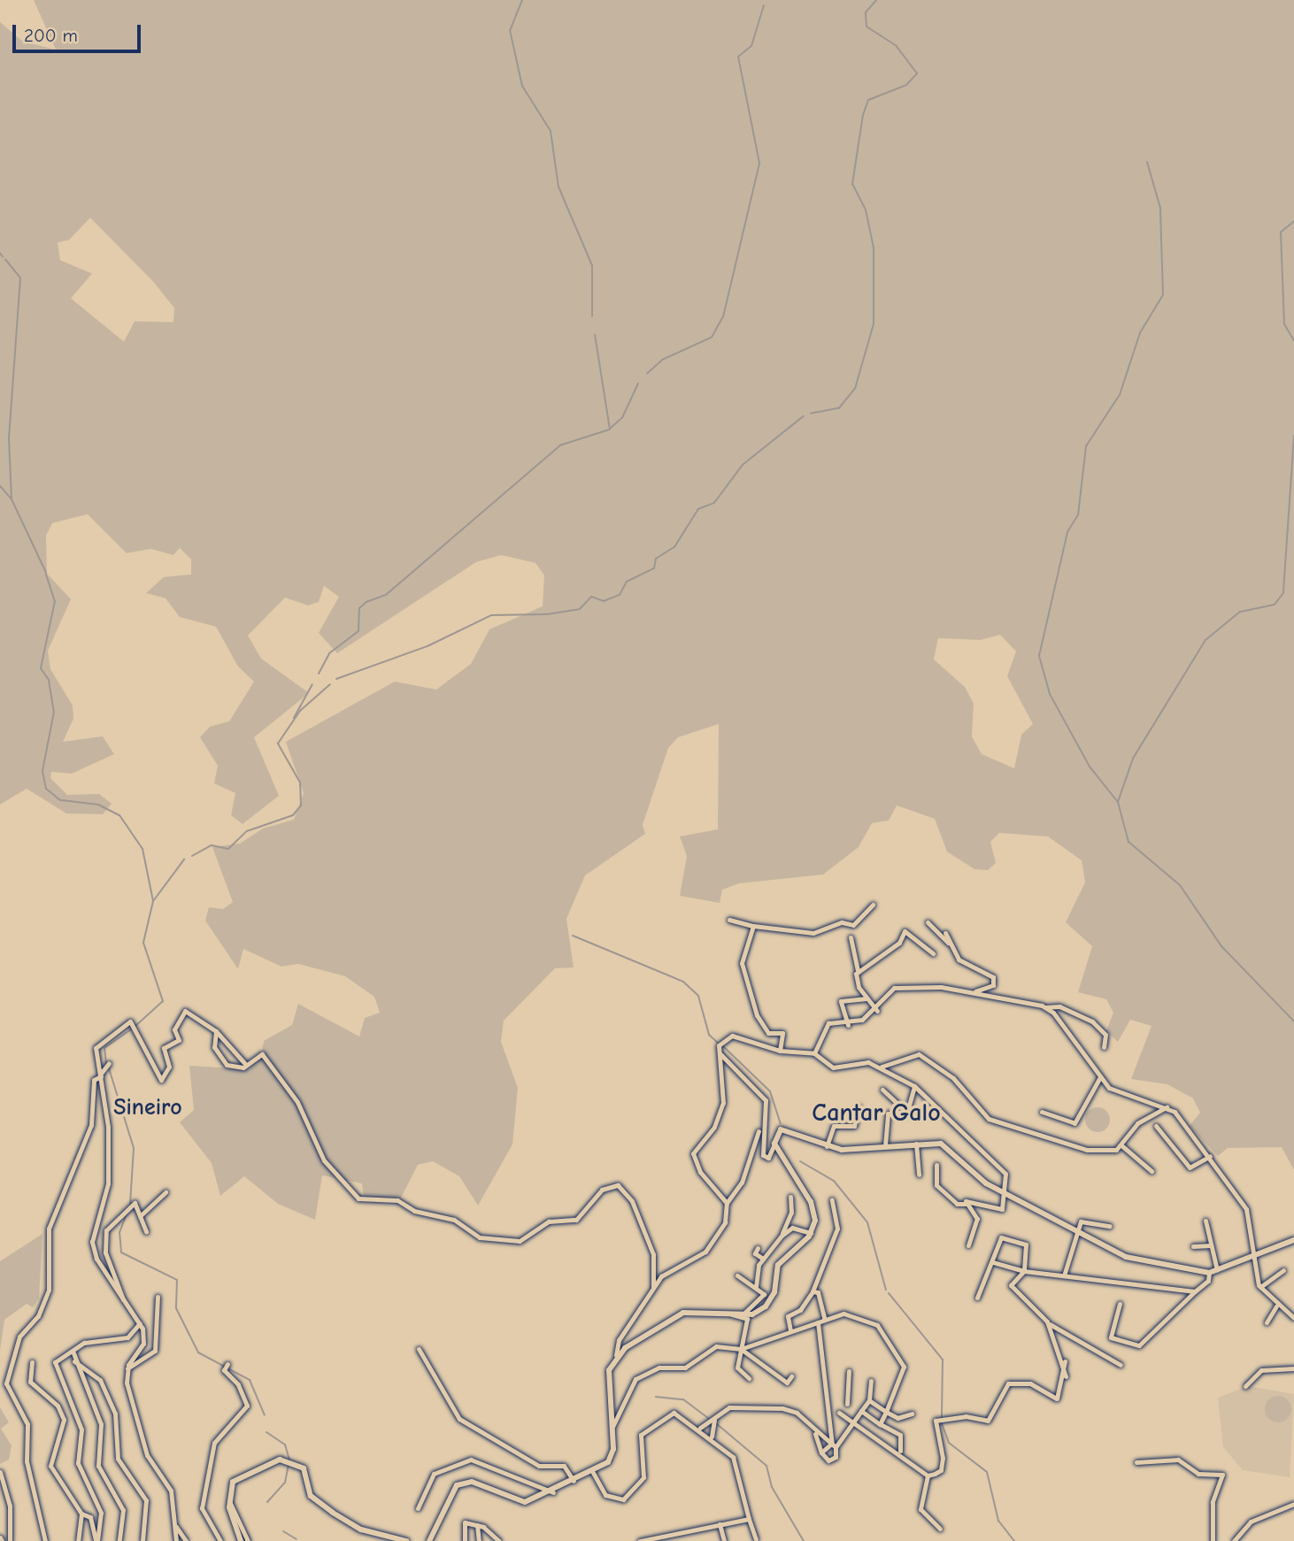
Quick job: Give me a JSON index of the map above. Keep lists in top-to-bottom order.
{
  "districts": ["Sineiro", "Cantar Galo"],
  "scale_bar": "200 m"
}
